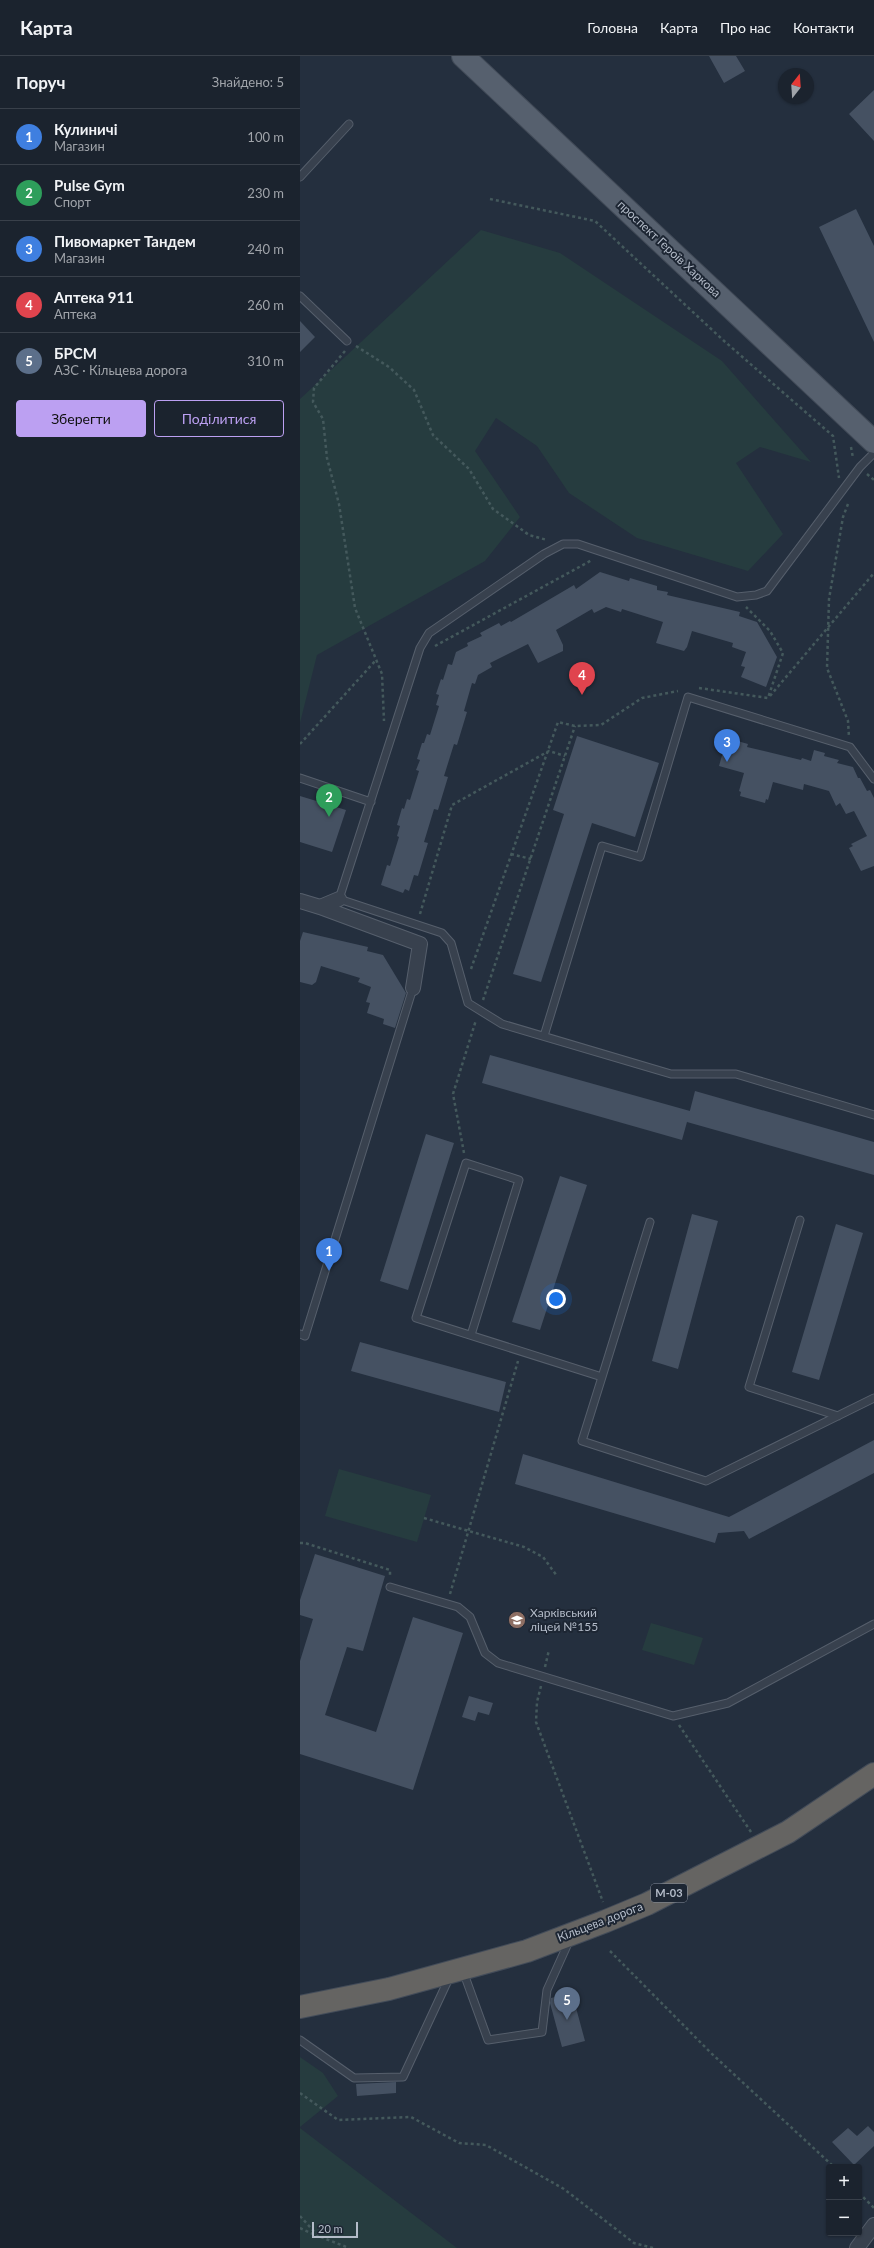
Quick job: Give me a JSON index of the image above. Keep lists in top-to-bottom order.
{
  "streets": {
    "highway": ["М-03", "Кільцева дорога"],
    "main road": ["проспект Героїв Харкова"]
  },
  "places": {
    "school or university": ["Харківський ліцей №155"]
  },
  "scale_bar": "20 m",
  "north": "top",
  "page": {
    "header": "Карта",
    "nav": [
      "Головна",
      "Карта",
      "Про нас",
      "Контакти"
    ],
    "heading": ["Поруч", "Знайдено: 5"],
    "list": [
      {
        "mark": "1",
        "name": "Кулиничі",
        "note": "Магазин",
        "value": "100 m"
      },
      {
        "mark": "2",
        "name": "Pulse Gym",
        "note": "Спорт",
        "value": "230 m"
      },
      {
        "mark": "3",
        "name": "Пивомаркет Тандем",
        "note": "Магазин",
        "value": "240 m"
      },
      {
        "mark": "4",
        "name": "Аптека 911",
        "note": "Аптека",
        "value": "260 m"
      },
      {
        "mark": "5",
        "name": "БРСМ",
        "note": "АЗС · Кільцева дорога",
        "value": "310 m"
      }
    ],
    "buttons": ["Зберегти", "Поділитися"],
    "pins": [
      "4",
      "3",
      "2",
      "1",
      "5"
    ],
    "map_buttons": ["+", "−"],
    "scale": "20 m"
  }
}
